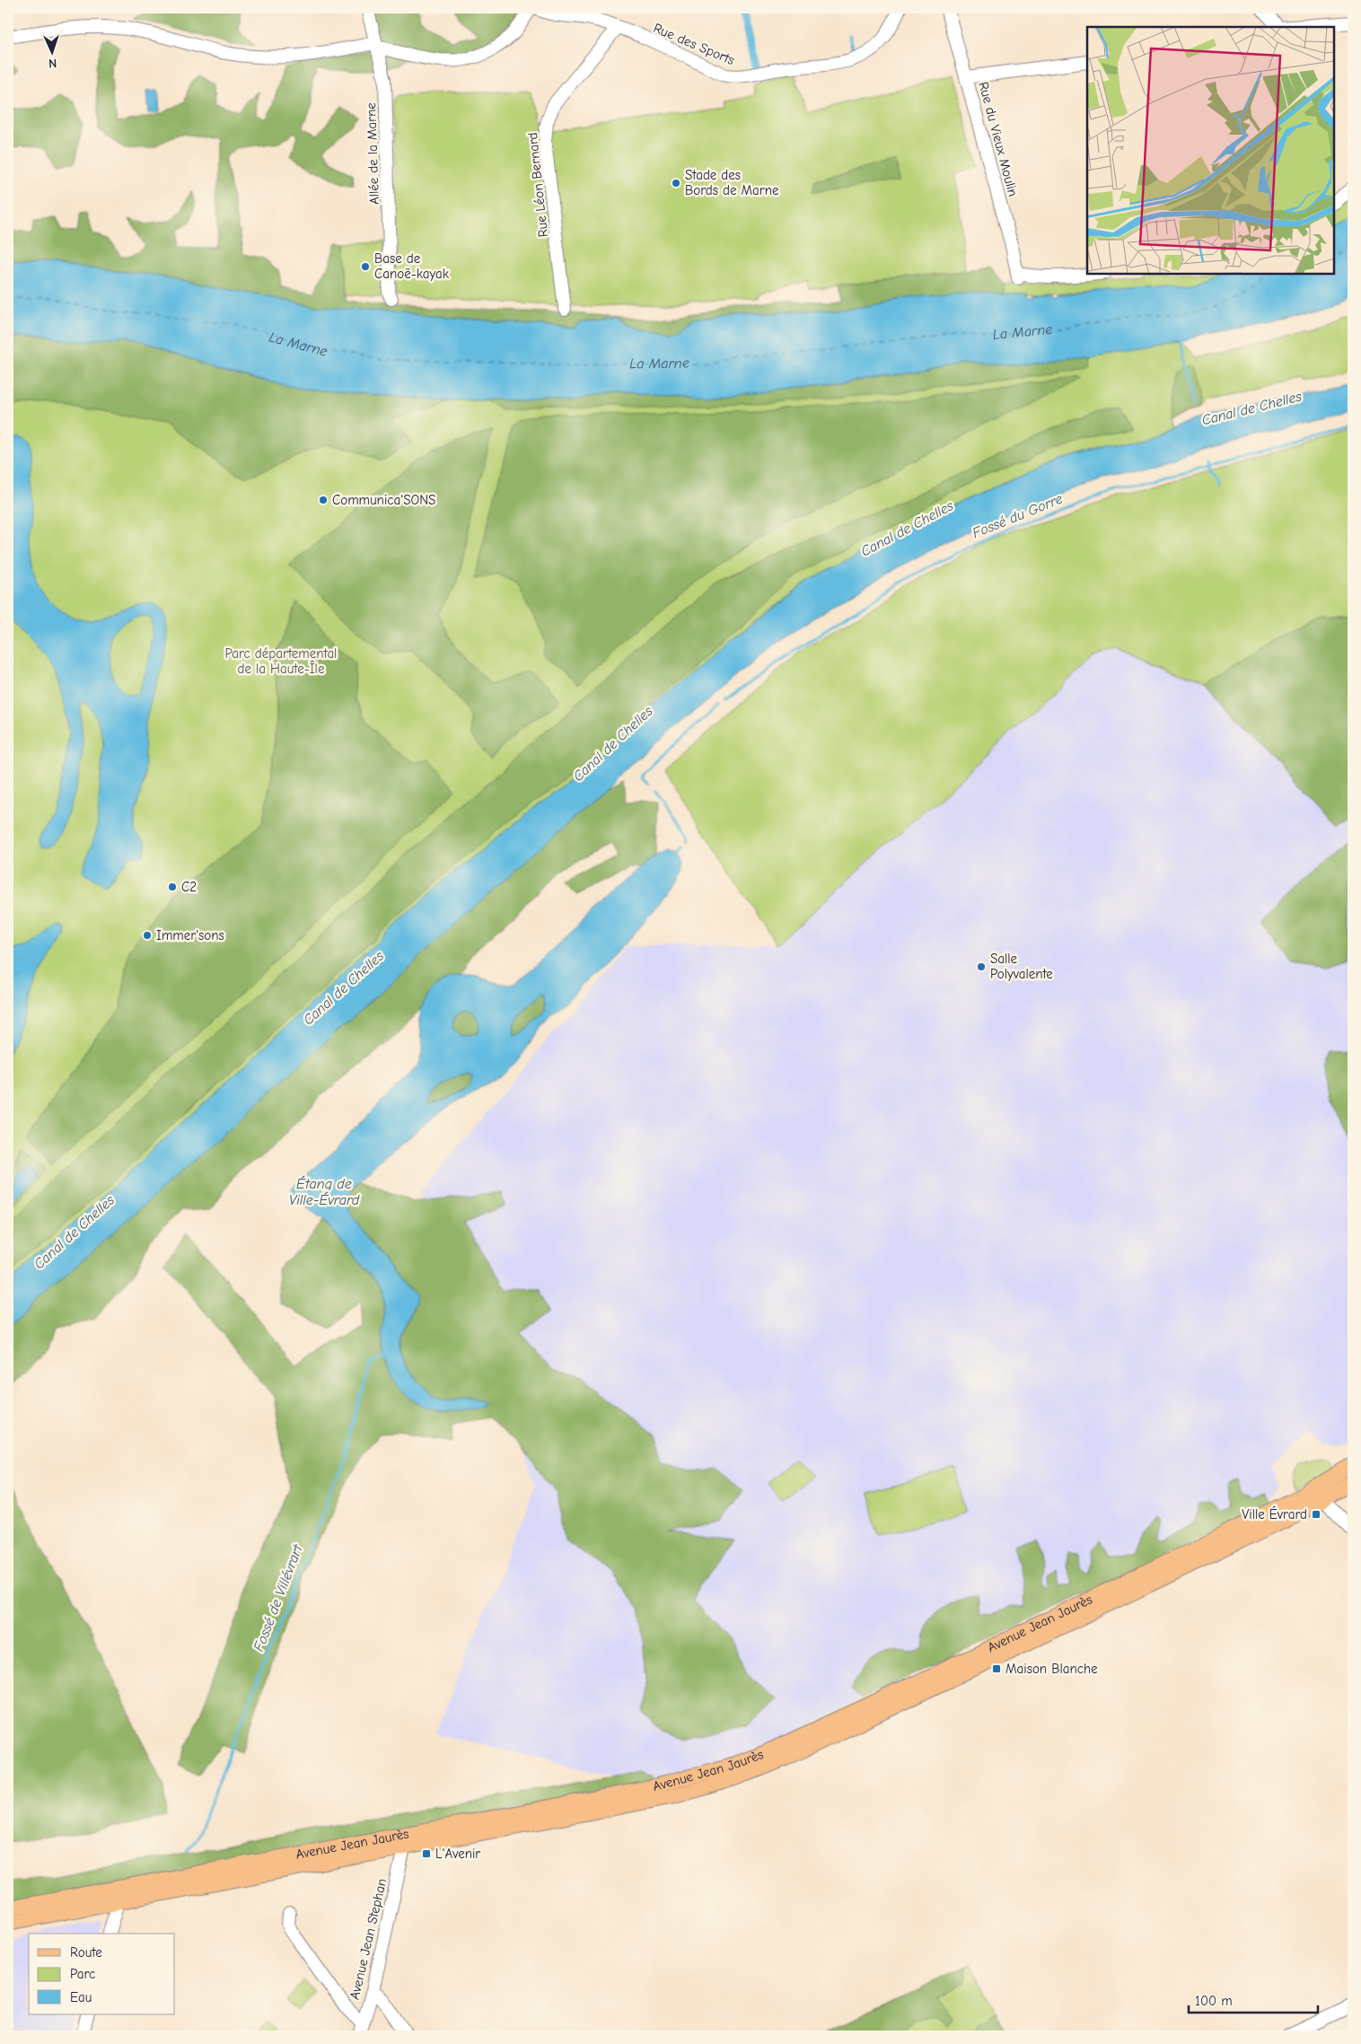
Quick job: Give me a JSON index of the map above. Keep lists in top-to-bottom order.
{
  "streets": {
    "main road": ["Avenue Jean Jaurès"],
    "street": [
      "Rue des Sports",
      "Rue du Vieux Moulin",
      "Allée de la Marne",
      "Rue Léon Bernard",
      "Avenue Jean Stephan"
    ]
  },
  "crossings": [
    ["Rue des Sports", "Rue Léon Bernard"],
    ["Avenue Jean Jaurès", "Avenue Jean Stephan"]
  ],
  "water": [
    "La Marne",
    "Canal de Chelles",
    "Fossé du Gorre",
    "Étang de Ville-Évrard",
    "Fossé de Villévrart"
  ],
  "parks": ["Parc départemental de la Haute-Île"],
  "places": {
    "other": [
      "Stade des Bords de Marne",
      "Base de Canoë-kayak",
      "Communica'SONS",
      "C2",
      "Immer'sons",
      "Salle Polyvalente"
    ],
    "transit": ["Ville Évrard", "Maison Blanche", "L'Avenir"]
  },
  "legend": ["Route", "Parc", "Eau"],
  "scale_bar": "100 m",
  "north": "bottom"
}
